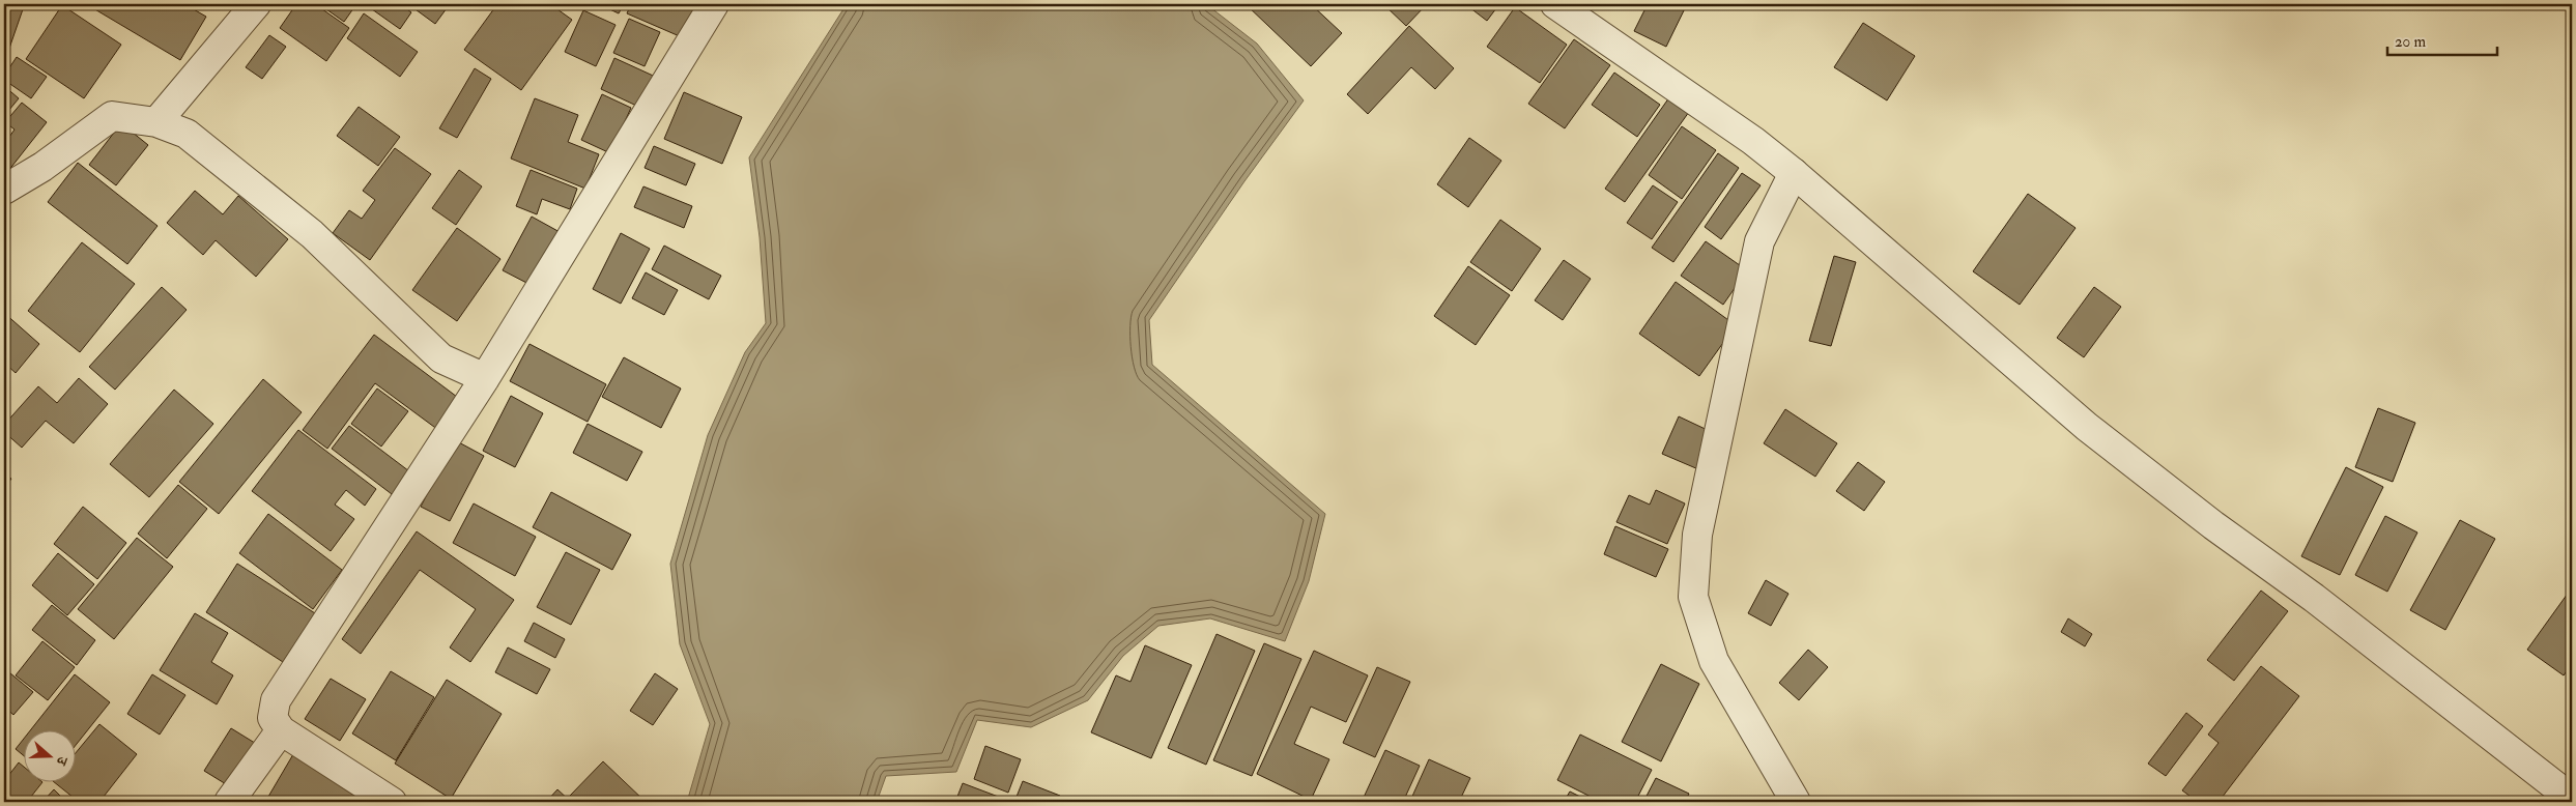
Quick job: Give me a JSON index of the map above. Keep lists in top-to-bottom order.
{
  "scale_bar": "20 m",
  "north": "right"
}
